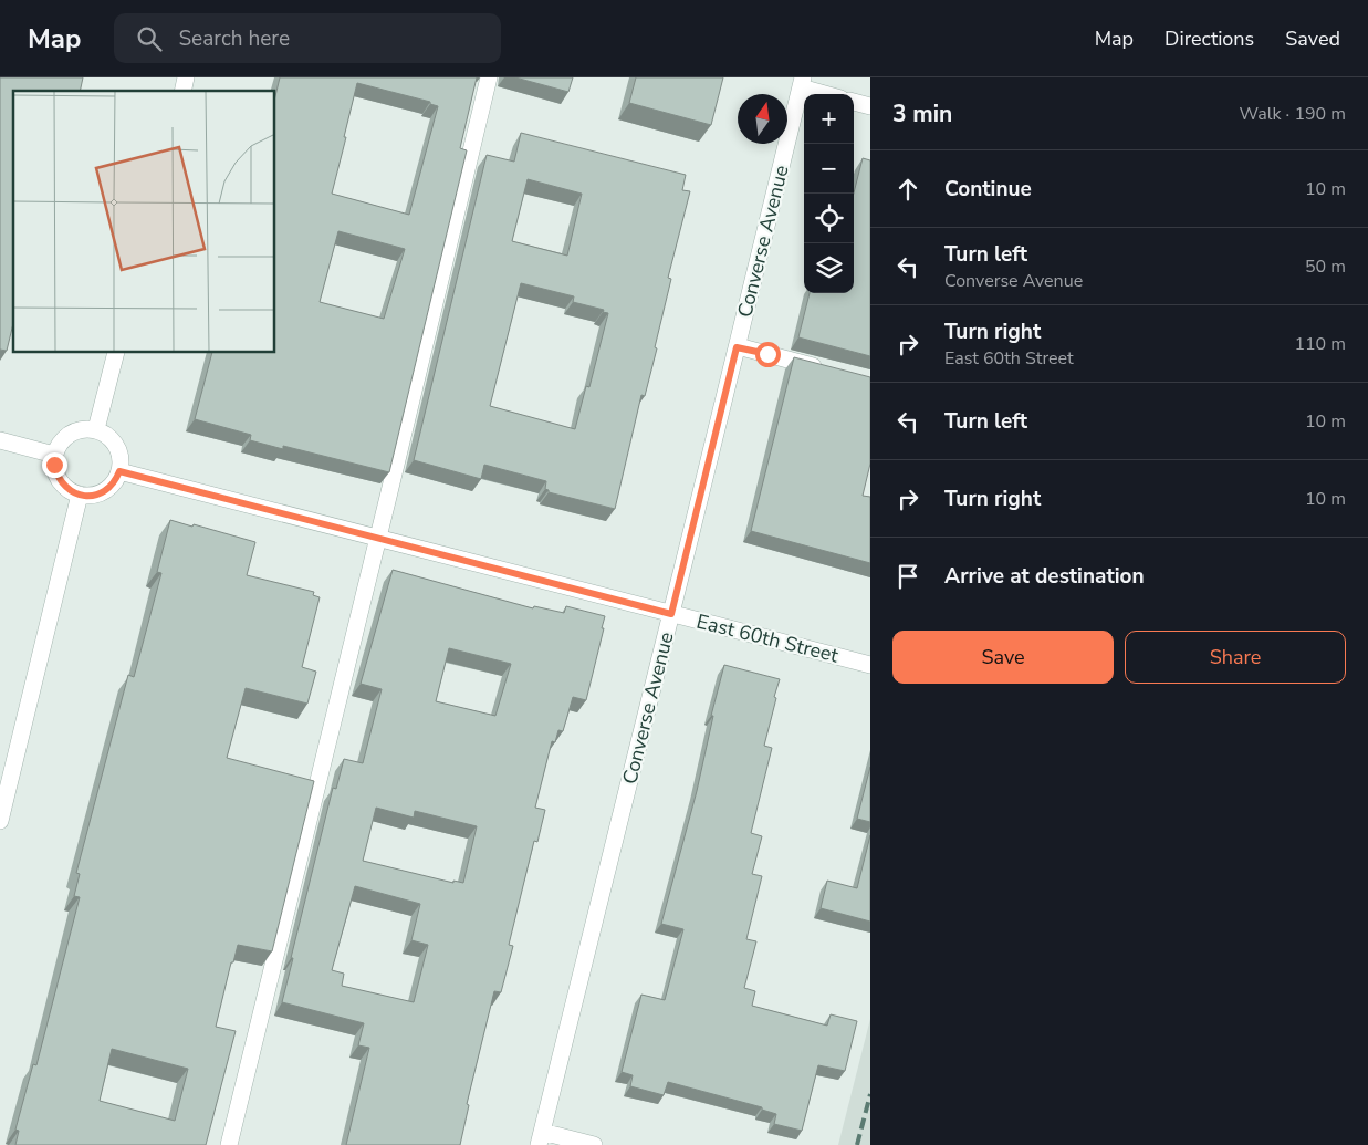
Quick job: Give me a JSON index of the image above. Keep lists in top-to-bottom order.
{
  "streets": {
    "street": ["Converse Avenue", "East 60th Street"]
  },
  "crossings": [
    ["Converse Avenue", "East 60th Street"]
  ],
  "north": "top",
  "page": {
    "header": "Map",
    "search": "Search here",
    "nav": ["Map", "Directions", "Saved"],
    "heading": ["3 min", "Walk · 190 m"],
    "map_buttons": ["+", "−"],
    "list": [
      ["Continue", "10 m"],
      ["Turn left", "Converse Avenue", "50 m"],
      ["Turn right", "East 60th Street", "110 m"],
      ["Turn left", "10 m"],
      ["Turn right", "10 m"],
      "Arrive at destination"
    ],
    "buttons": ["Save", "Share"]
  }
}
